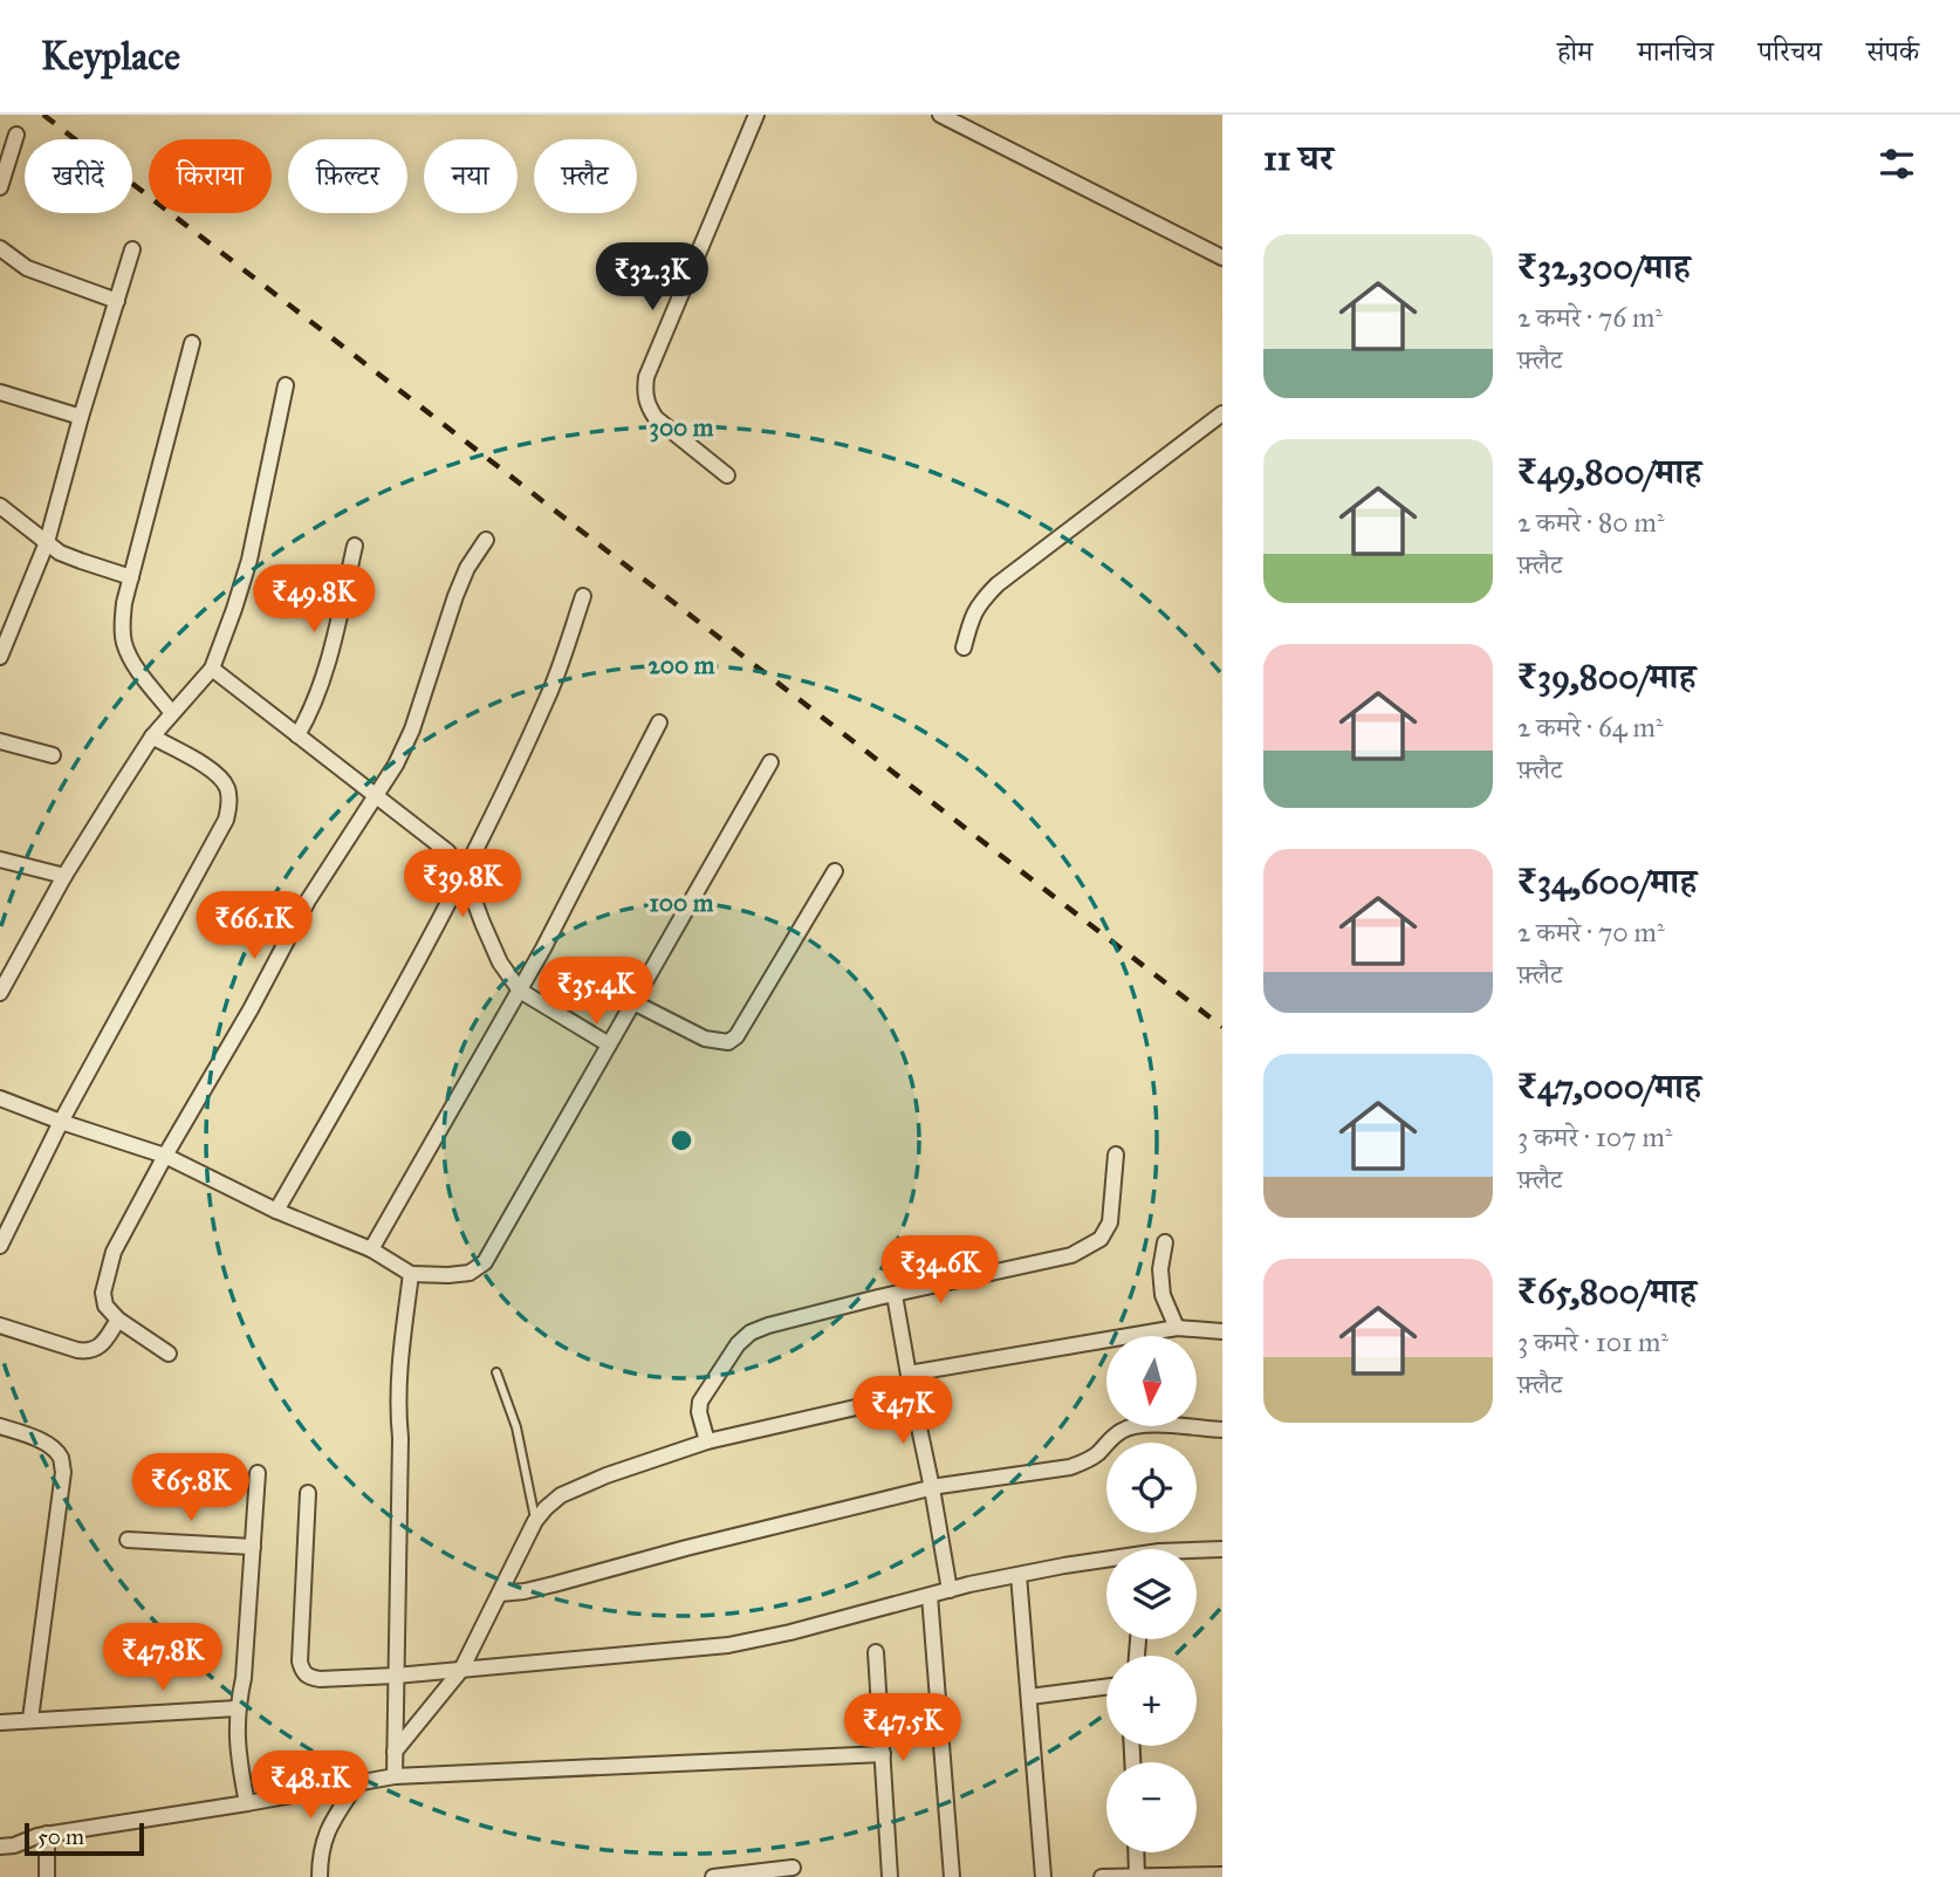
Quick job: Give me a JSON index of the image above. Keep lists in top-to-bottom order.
{
  "scale_bar": "50 m",
  "north": "bottom",
  "page": {
    "header": "Keyplace",
    "nav": [
      "होम",
      "मानचित्र",
      "परिचय",
      "संपर्क"
    ],
    "heading": "11 घर",
    "chip": [
      "खरीदें",
      "किराया",
      "फ़िल्टर",
      "नया",
      "फ़्लैट"
    ],
    "list": [
      {
        "name": "₹32,300/माह",
        "note": "2 कमरे · 76 m² · फ़्लैट"
      },
      {
        "name": "₹49,800/माह",
        "note": "2 कमरे · 80 m² · फ़्लैट"
      },
      {
        "name": "₹39,800/माह",
        "note": "2 कमरे · 64 m² · फ़्लैट"
      },
      {
        "name": "₹34,600/माह",
        "note": "2 कमरे · 70 m² · फ़्लैट"
      },
      {
        "name": "₹47,000/माह",
        "note": "3 कमरे · 107 m² · फ़्लैट"
      },
      {
        "name": "₹65,800/माह",
        "note": "3 कमरे · 101 m² · फ़्लैट"
      }
    ],
    "price": [
      "₹32.3K",
      "₹49.8K",
      "₹39.8K",
      "₹66.1K",
      "₹35.4K",
      "₹34.6K",
      "₹47K",
      "₹65.8K",
      "₹47.8K",
      "₹47.5K",
      "₹48.1K"
    ],
    "map_buttons": ["+", "−"],
    "scale": "50 m"
  },
  "rings": ["300 m", "200 m", "100 m"]
}
